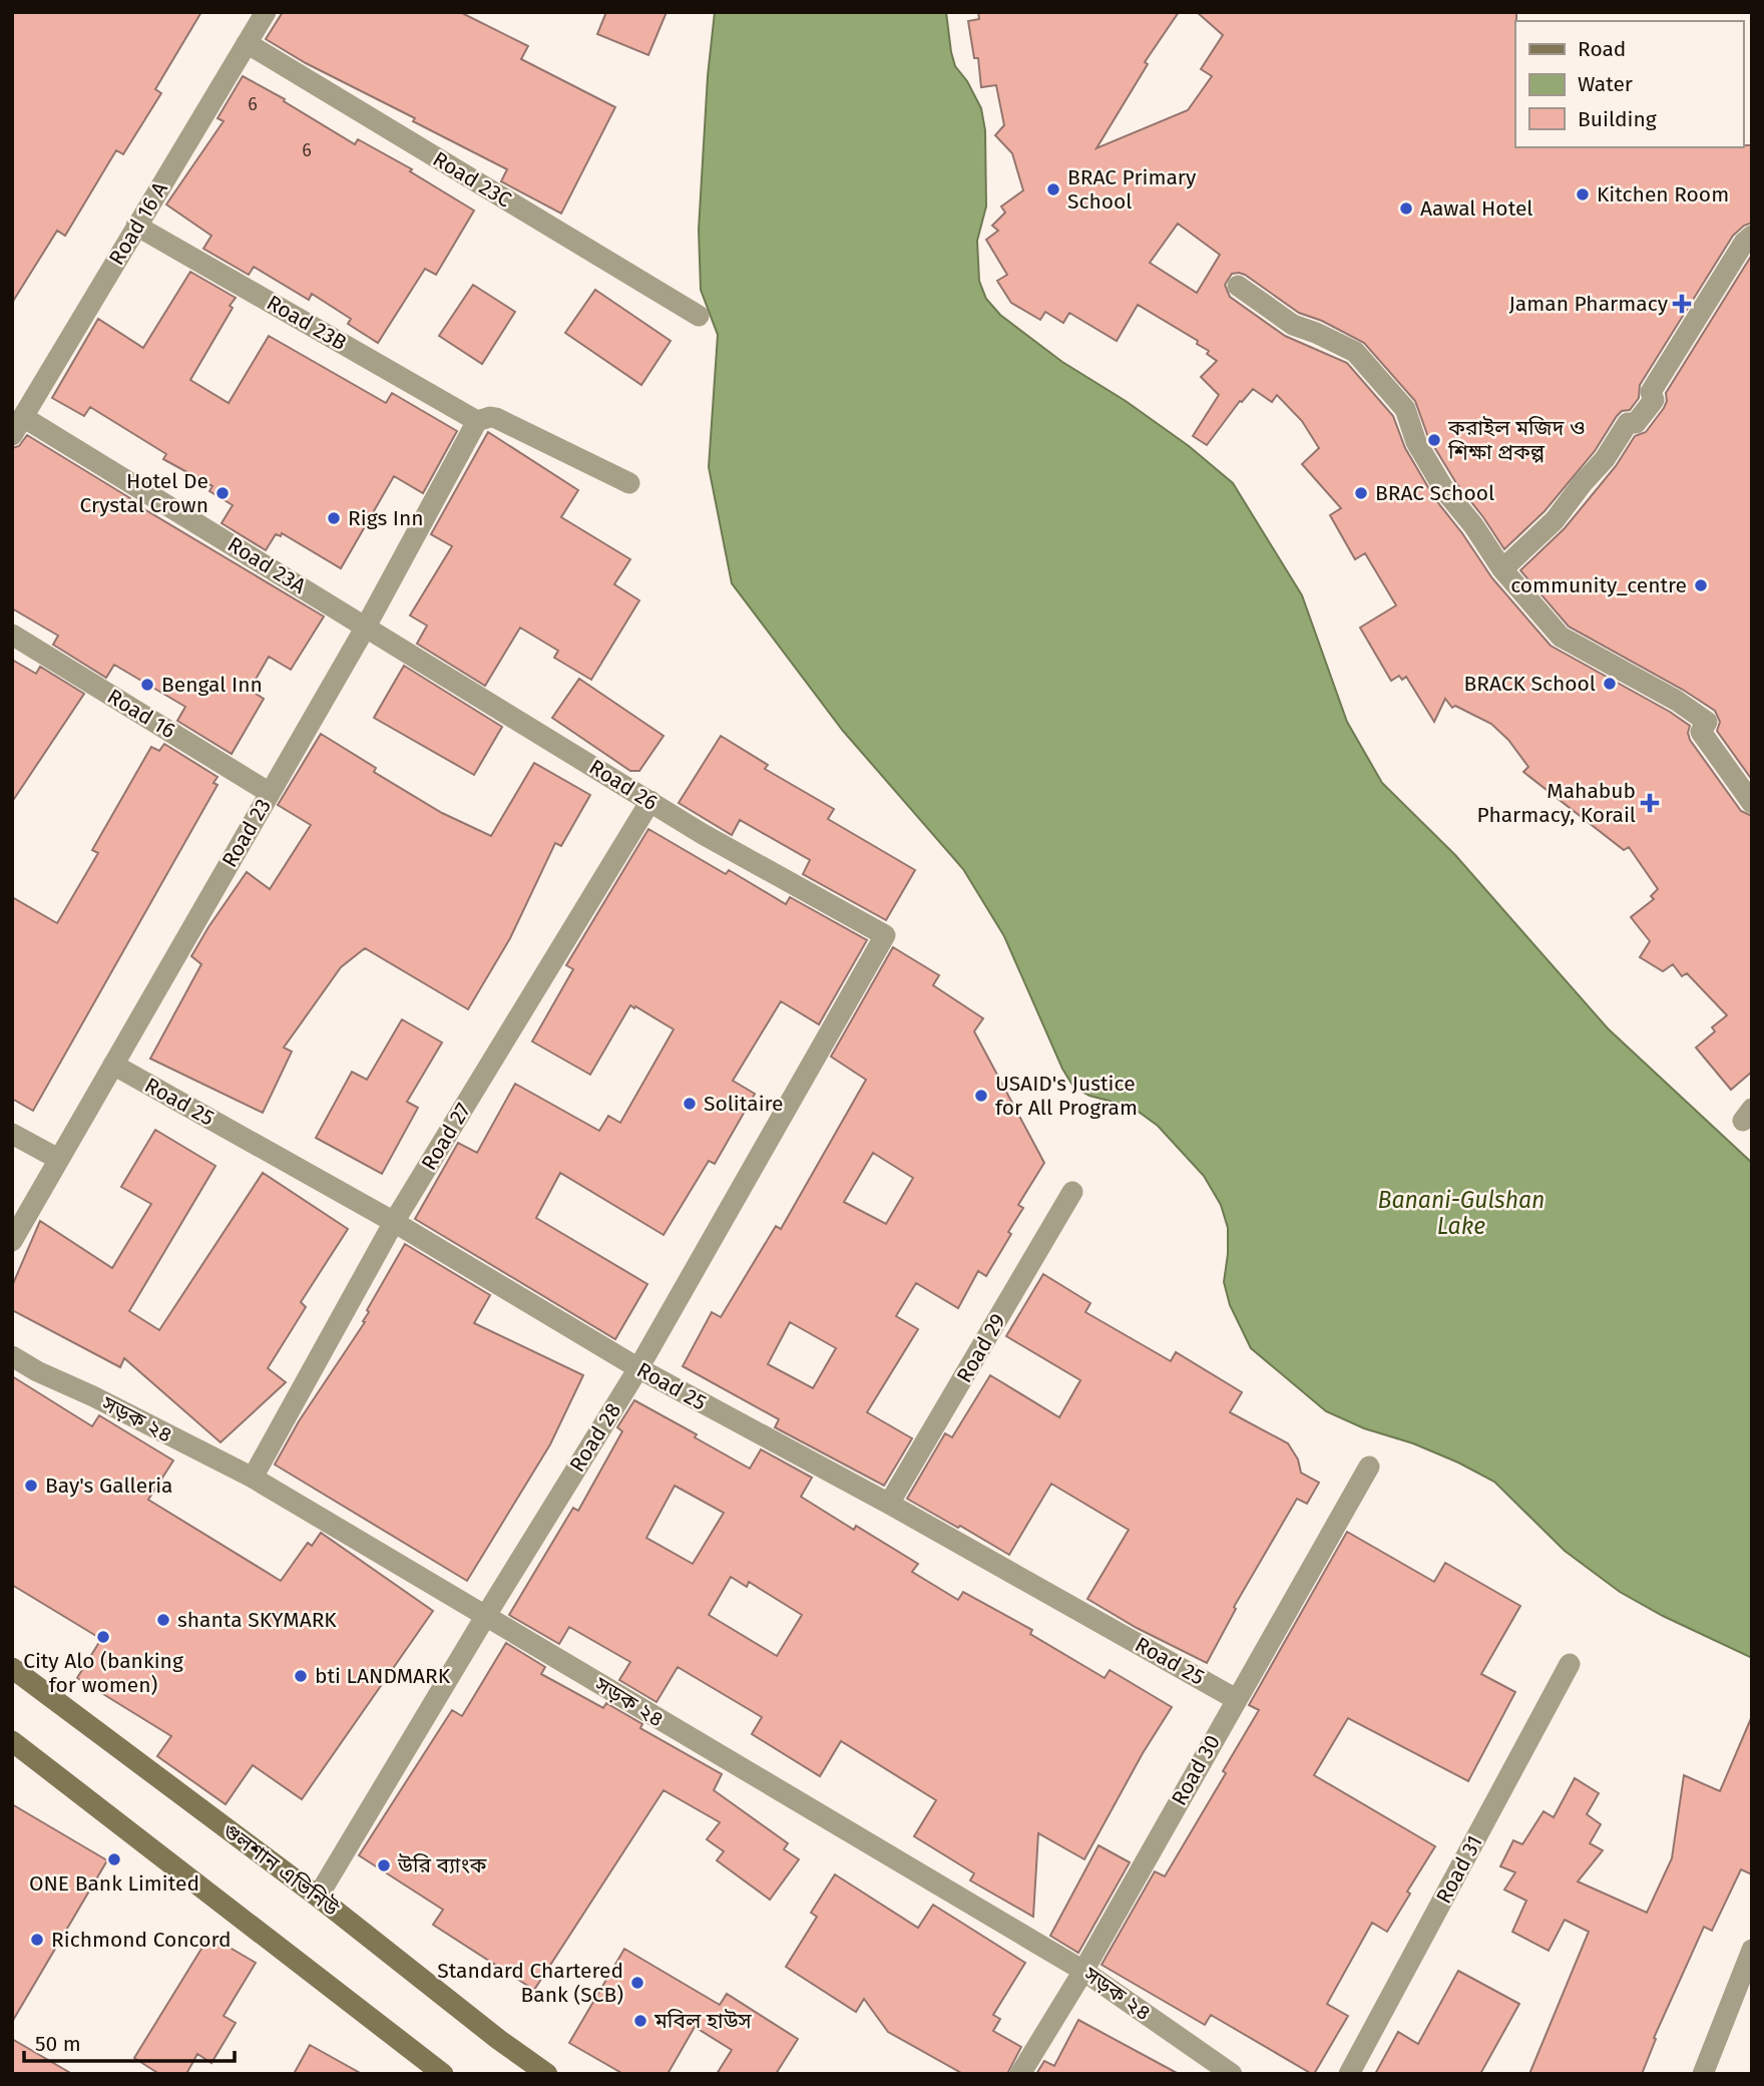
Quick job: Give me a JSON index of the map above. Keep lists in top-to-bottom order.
{
  "streets": {
    "main road": ["গুলশান এভিনিউ"],
    "street": [
      "Road 23C",
      "Road 16 A",
      "Road 23B",
      "Road 23A",
      "Road 16",
      "Road 26",
      "Road 23",
      "Road 25",
      "Road 27",
      "Road 29",
      "সড়ক ২৪",
      "Road 28",
      "Road 30",
      "Road 31"
    ]
  },
  "crossings": [
    ["Road 23C", "Road 16 A"],
    ["Road 16 A", "Road 23B"],
    ["Road 16 A", "Road 23A"],
    ["Road 23B", "Road 23"],
    ["Road 23A", "Road 26"],
    ["Road 23A", "Road 23"],
    ["Road 16", "Road 23"],
    ["Road 26", "Road 23"],
    ["Road 26", "Road 27"],
    ["Road 26", "Road 28"],
    ["Road 23", "Road 25"],
    ["Road 25", "Road 27"],
    ["Road 25", "Road 29"],
    ["Road 25", "Road 28"],
    ["Road 25", "Road 30"],
    ["Road 27", "সড়ক ২৪"],
    ["সড়ক ২৪", "Road 28"],
    ["সড়ক ২৪", "Road 30"],
    ["Road 28", "গুলশান এভিনিউ"]
  ],
  "water": ["Banani-Gulshan Lake"],
  "places": {
    "other": [
      "BRAC Primary School",
      "Kitchen Room",
      "Aawal Hotel",
      "করাইল মজিদ ও শিক্ষা প্রকল্প",
      "Hotel De Crystal Crown",
      "BRAC School",
      "Rigs Inn",
      "community_centre",
      "BRACK School",
      "Bengal Inn",
      "USAID's Justice for All Program",
      "Solitaire",
      "Bay's Galleria",
      "shanta SKYMARK",
      "City Alo (banking for women)",
      "bti LANDMARK",
      "ONE Bank Limited",
      "উরি ব্যাংক",
      "Richmond Concord",
      "Standard Chartered Bank (SCB)",
      "মবিল হাউস"
    ],
    "health": ["Jaman Pharmacy", "Mahabub Pharmacy, Korail"]
  },
  "house_numbers": ["6", "6"],
  "legend": ["Road", "Water", "Building"],
  "scale_bar": "50 m"
}
